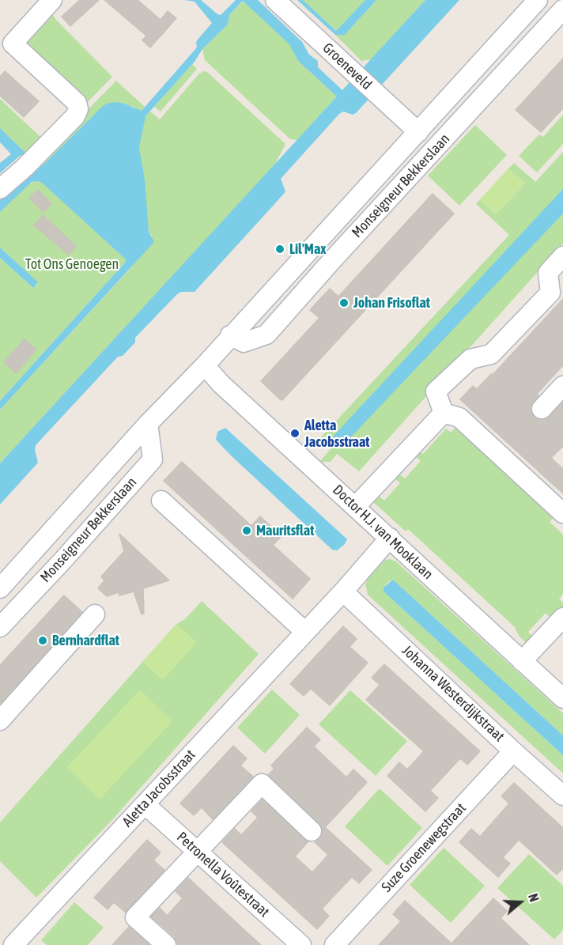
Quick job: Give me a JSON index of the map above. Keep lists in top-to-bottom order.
{
  "streets": {
    "street": [
      "Groeneveld",
      "Monseigneur Bekkerslaan",
      "Doctor H.J. van Mooklaan",
      "Johanna Westerdijkstraat",
      "Aletta Jacobsstraat",
      "Suze Groenewegstraat",
      "Petronella Voûtestraat"
    ]
  },
  "crossings": [
    ["Groeneveld", "Monseigneur Bekkerslaan"],
    ["Monseigneur Bekkerslaan", "Doctor H.J. van Mooklaan"],
    ["Doctor H.J. van Mooklaan", "Aletta Jacobsstraat"],
    ["Johanna Westerdijkstraat", "Aletta Jacobsstraat"],
    ["Johanna Westerdijkstraat", "Suze Groenewegstraat"],
    ["Aletta Jacobsstraat", "Petronella Voûtestraat"]
  ],
  "parks": ["Tot Ons Genoegen"],
  "places": [
    "Lil'Max",
    "Johan Frisoflat",
    "Aletta Jacobsstraat",
    "Mauritsflat",
    "Bernhardflat"
  ],
  "north": "right"
}
